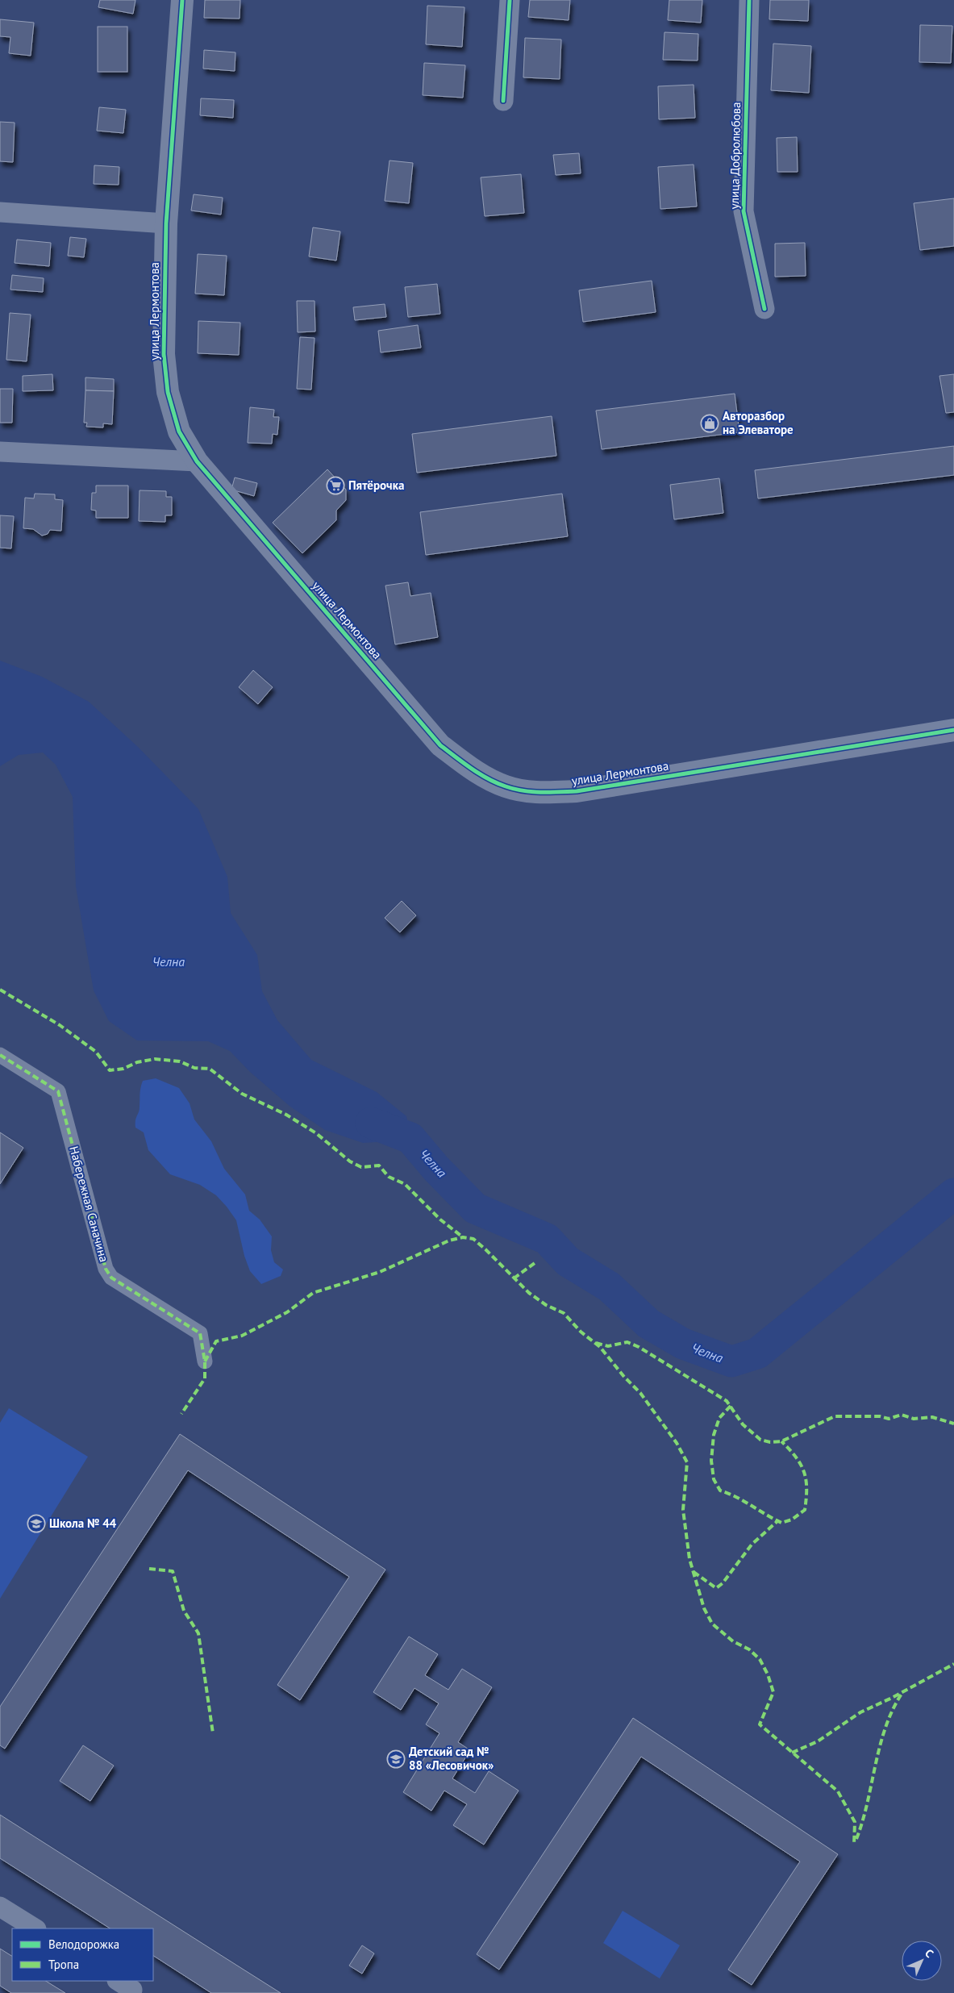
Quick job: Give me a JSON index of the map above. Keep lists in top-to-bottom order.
{
  "streets": {
    "street": ["улица Добролюбова", "улица Лермонтова", "Набережная Саначина"]
  },
  "water": ["Челна"],
  "places": {
    "shop": ["Авторазбор на Элеваторе"],
    "supermarket": ["Пятёрочка"],
    "school or university": ["Школа № 44", "Детский сад № 88 «Лесовичок»"]
  },
  "legend": ["Велодорожка", "Тропа"],
  "north": "top right"
}
